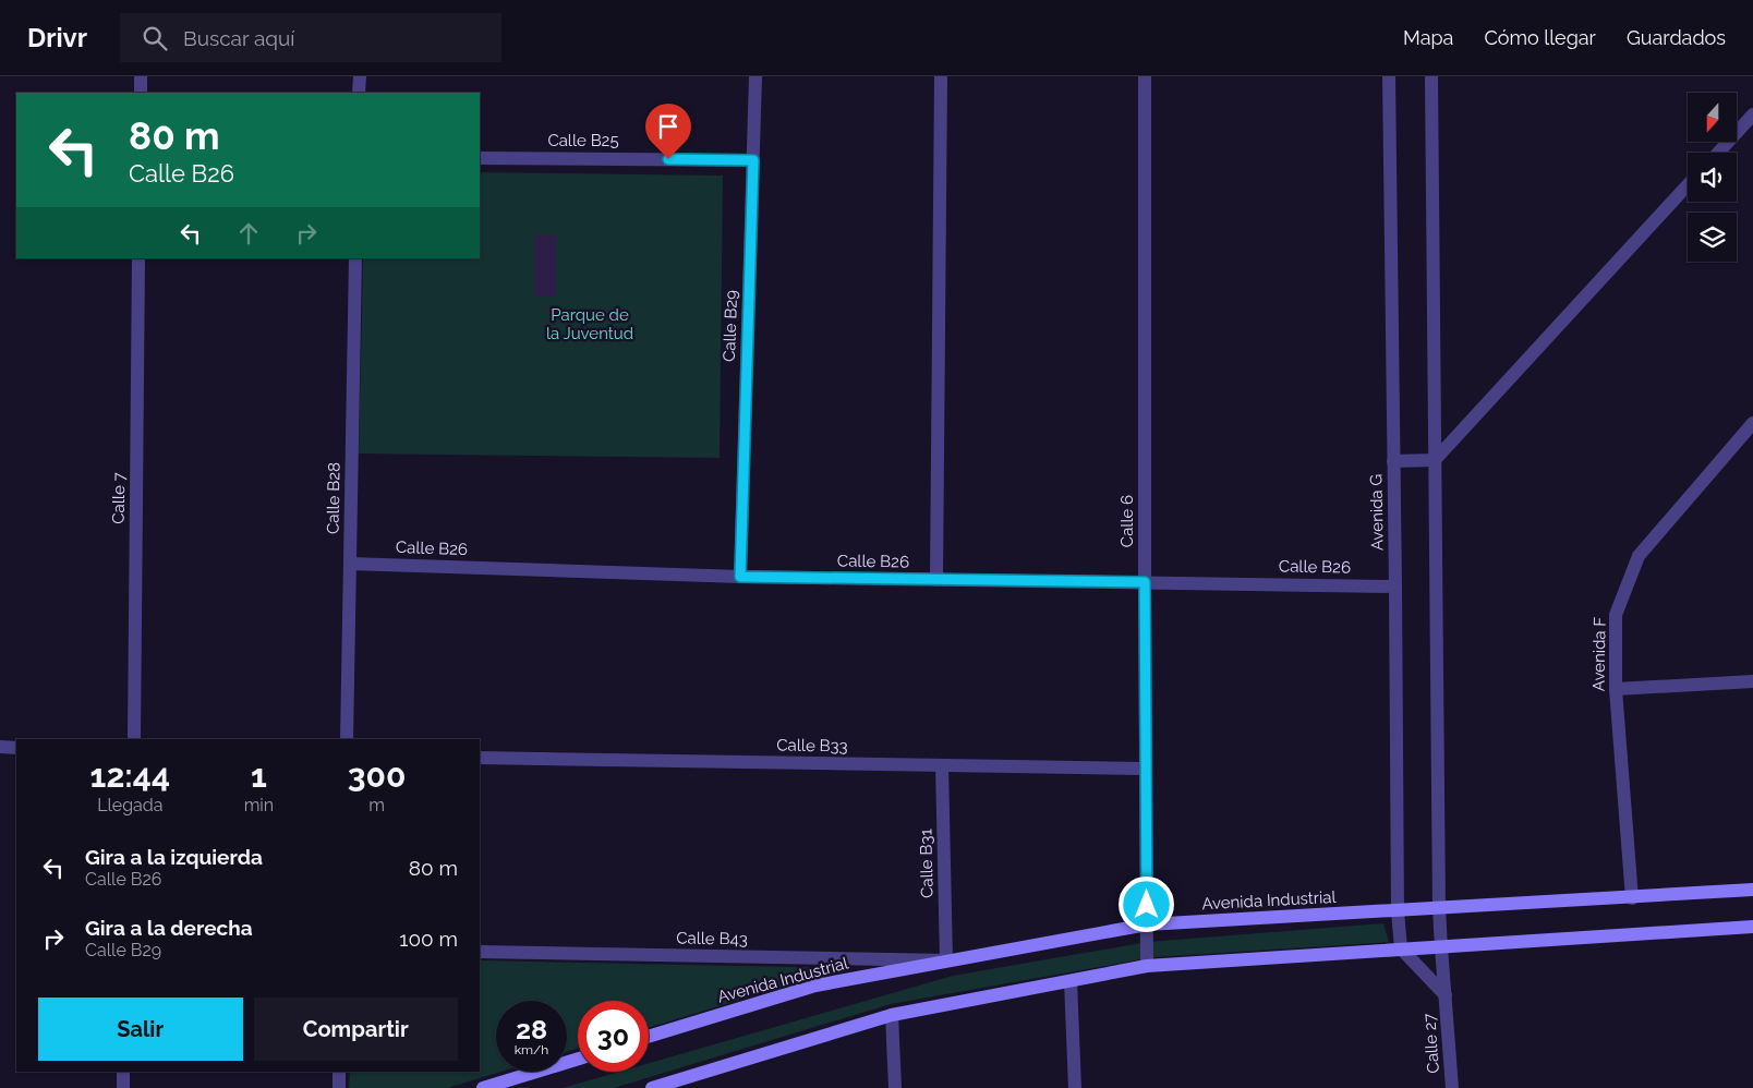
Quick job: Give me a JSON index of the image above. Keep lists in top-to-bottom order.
{
  "streets": {
    "main road": ["Avenida Industrial"],
    "street": [
      "Calle B25",
      "Calle B29",
      "Calle 7",
      "Calle B28",
      "Avenida G",
      "Calle 6",
      "Calle B26",
      "Avenida F",
      "Calle B33",
      "Calle B31",
      "Calle B43",
      "Calle 27"
    ]
  },
  "crossings": [
    ["Calle B25", "Calle B29"],
    ["Calle B29", "Calle B26"],
    ["Calle B28", "Calle B26"],
    ["Avenida G", "Calle B26"],
    ["Avenida G", "Avenida Industrial"],
    ["Avenida G", "Calle 27"],
    ["Calle 6", "Calle B26"],
    ["Calle 6", "Calle B33"],
    ["Calle 6", "Avenida Industrial"],
    ["Avenida F", "Avenida Industrial"],
    ["Calle B33", "Calle B31"],
    ["Calle B31", "Avenida Industrial"],
    ["Calle B31", "Calle B43"],
    ["Avenida Industrial", "Calle B43"]
  ],
  "parks": ["Parque de la Juventud"],
  "north": "bottom",
  "page": {
    "header": "Drivr",
    "search": "Buscar aquí",
    "nav": ["Mapa", "Cómo llegar", "Guardados"],
    "turn": ["80 m", "Calle B26"],
    "eta": [
      "12:44",
      "Llegada",
      "1",
      "min",
      "300",
      "m"
    ],
    "list": [
      {
        "name": "Gira a la izquierda",
        "note": "Calle B26",
        "value": "80 m"
      },
      {
        "name": "Gira a la derecha",
        "note": "Calle B29",
        "value": "100 m"
      }
    ],
    "buttons": ["Salir", "Compartir"],
    "speed": "28 km/h",
    "limit": "30"
  }
}
